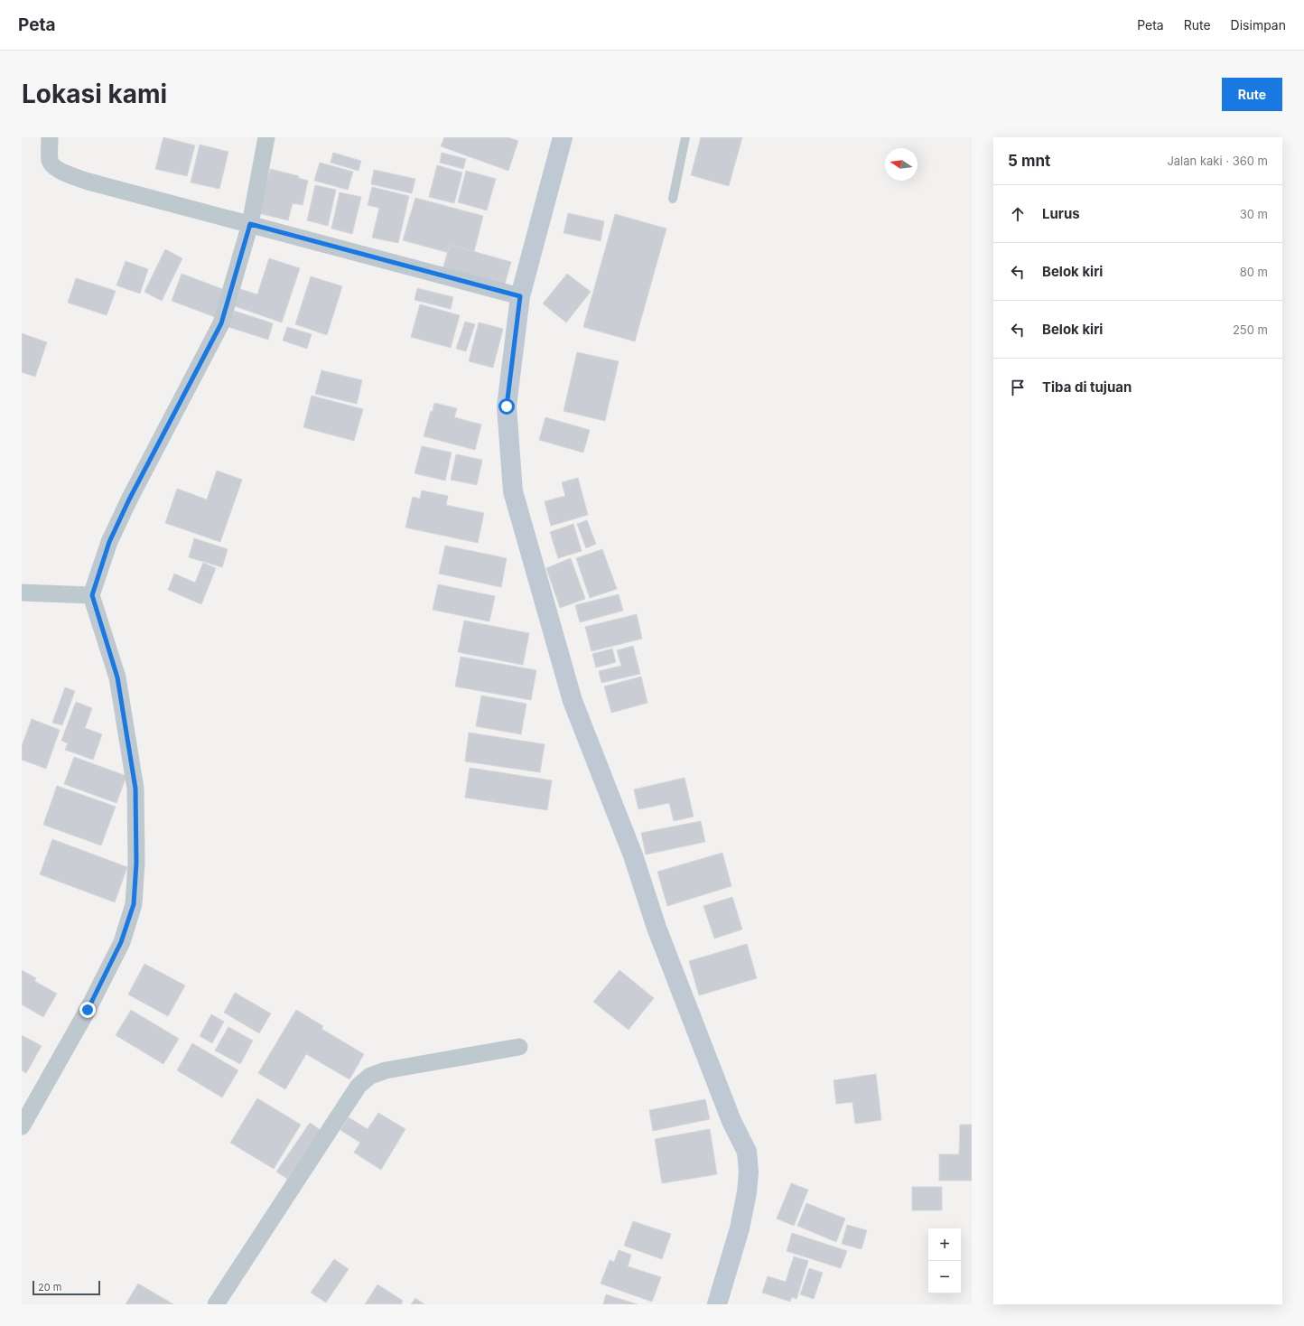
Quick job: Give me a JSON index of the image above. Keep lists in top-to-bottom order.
{
  "scale_bar": "20 m",
  "north": "left",
  "page": {
    "header": "Peta",
    "nav": ["Peta", "Rute", "Disimpan"],
    "buttons": "Rute",
    "title": "Lokasi kami",
    "heading": ["5 mnt", "Jalan kaki · 360 m"],
    "list": [
      ["Lurus", "30 m"],
      ["Belok kiri", "80 m"],
      ["Belok kiri", "250 m"],
      "Tiba di tujuan"
    ],
    "map_buttons": ["+", "−"],
    "scale": "20 m"
  }
}
